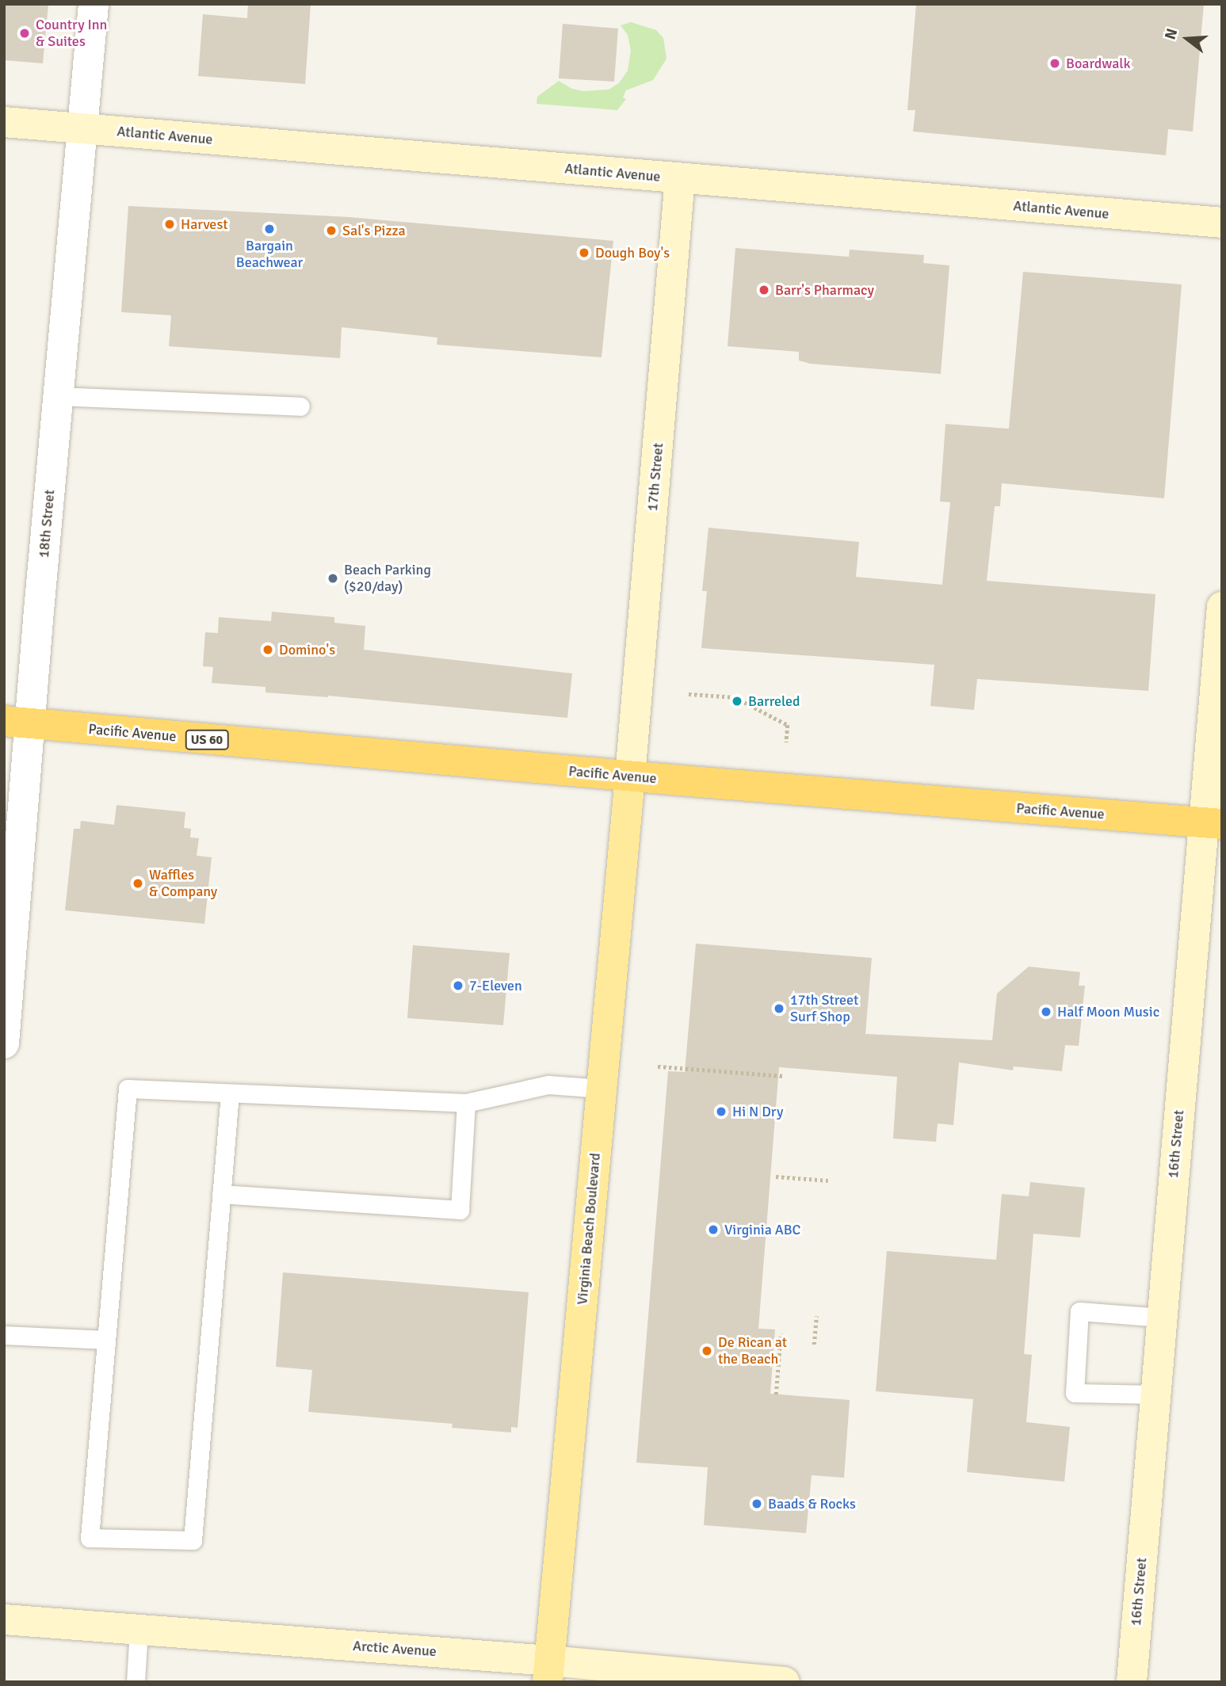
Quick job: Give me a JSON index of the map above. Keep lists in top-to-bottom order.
{
  "streets": {
    "highway": ["Pacific Avenue", "US 60"],
    "main road": ["Virginia Beach Boulevard"],
    "street": [
      "Atlantic Avenue",
      "17th Street",
      "18th Street",
      "16th Street",
      "Arctic Avenue"
    ]
  },
  "crossings": [
    ["Atlantic Avenue", "17th Street"],
    ["Atlantic Avenue", "18th Street"],
    ["17th Street", "Pacific Avenue"],
    ["17th Street", "Virginia Beach Boulevard"],
    ["18th Street", "Pacific Avenue"],
    ["Pacific Avenue", "16th Street"],
    ["Pacific Avenue", "Virginia Beach Boulevard"],
    ["Virginia Beach Boulevard", "Arctic Avenue"]
  ],
  "places": [
    "Country Inn & Suites",
    "Boardwalk",
    "Harvest",
    "Bargain Beachwear",
    "Sal's Pizza",
    "Dough Boy's",
    "Barr's Pharmacy",
    "Beach Parking ($20/day)",
    "Domino's",
    "Barreled",
    "Waffles & Company",
    "7-Eleven",
    "17th Street Surf Shop",
    "Half Moon Music",
    "Hi N Dry",
    "Virginia ABC",
    "De Rican at the Beach",
    "Baads & Rocks"
  ],
  "north": "left"
}
